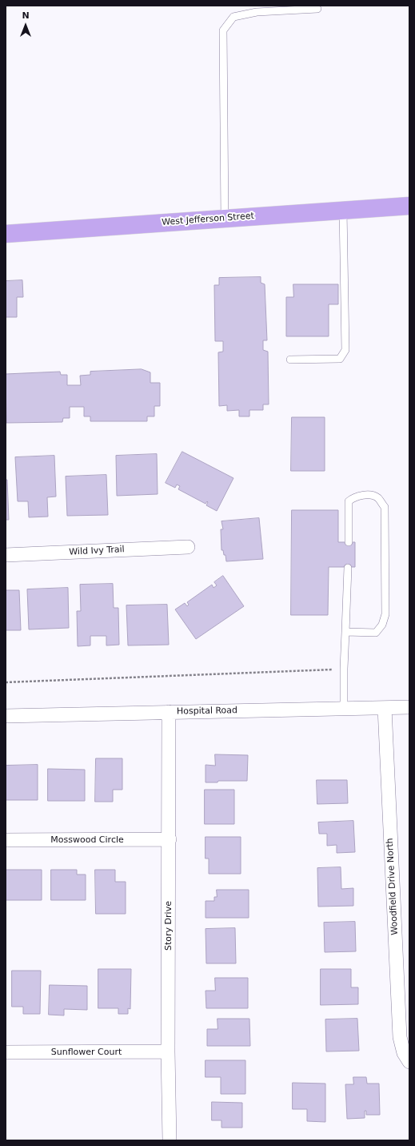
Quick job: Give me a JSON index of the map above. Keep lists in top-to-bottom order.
{
  "streets": {
    "main road": ["West Jefferson Street"],
    "street": [
      "Wild Ivy Trail",
      "Hospital Road",
      "Mosswood Circle",
      "Woodfield Drive North",
      "Story Drive",
      "Sunflower Court"
    ]
  },
  "crossings": [
    ["Hospital Road", "Woodfield Drive North"],
    ["Hospital Road", "Story Drive"],
    ["Mosswood Circle", "Story Drive"],
    ["Story Drive", "Sunflower Court"]
  ],
  "north": "top"
}
